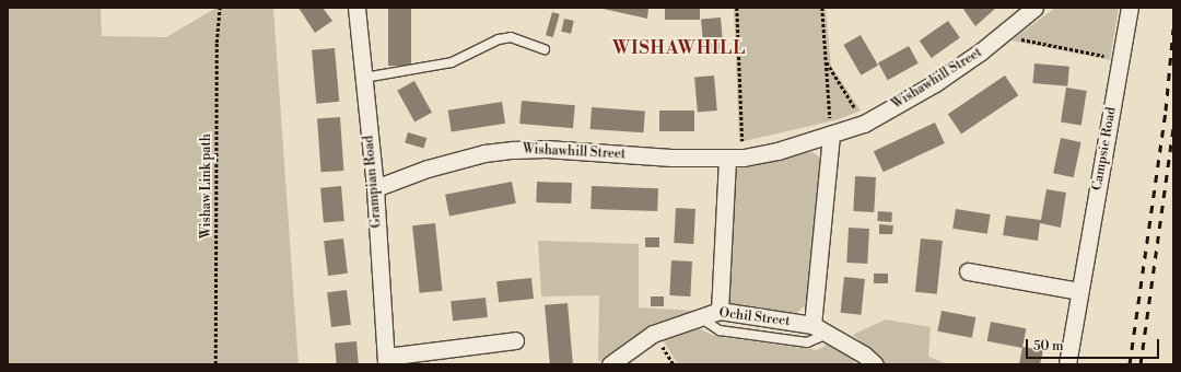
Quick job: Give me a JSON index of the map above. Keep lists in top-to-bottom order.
{
  "streets": {
    "street": [
      "Wishawhill Street",
      "Campsie Road",
      "Grampian Road",
      "Ochil Street"
    ],
    "path": ["Wishaw Link path"]
  },
  "crossings": [
    ["Wishawhill Street", "Grampian Road"]
  ],
  "districts": ["WISHAWHILL"],
  "scale_bar": "50 m"
}
